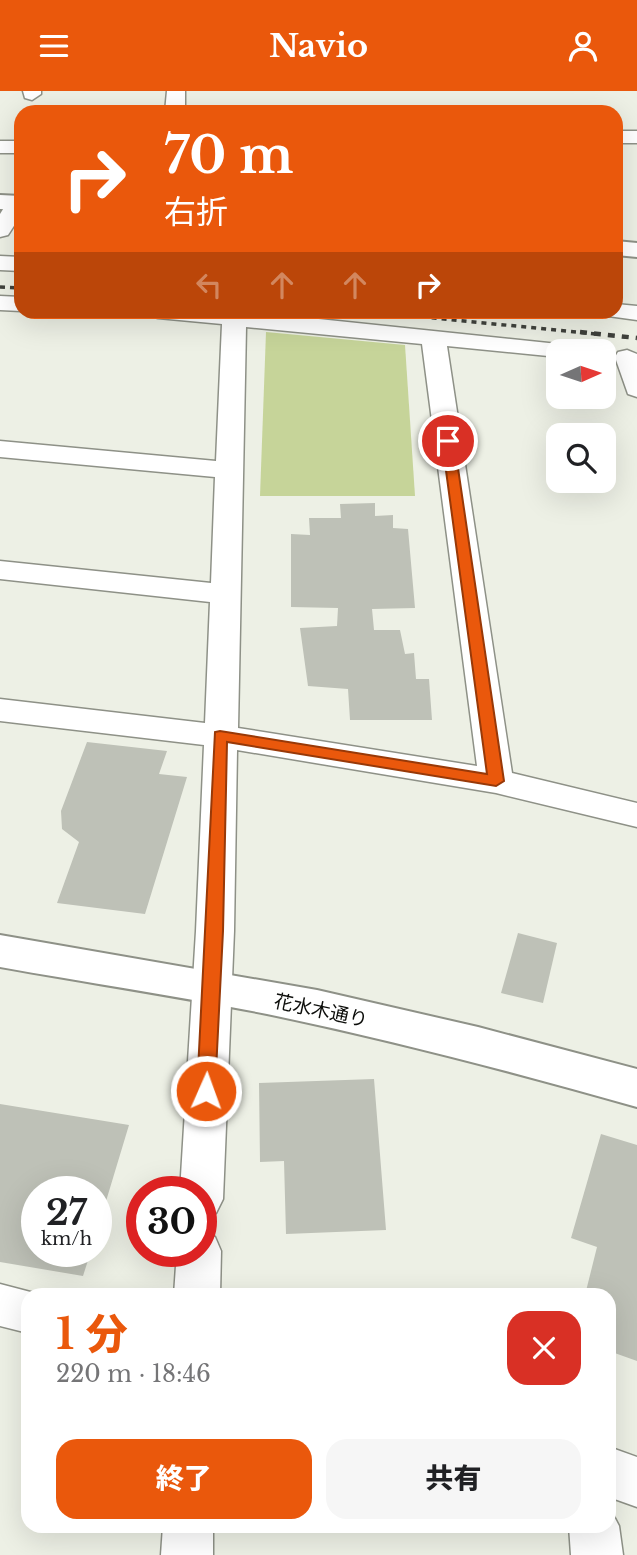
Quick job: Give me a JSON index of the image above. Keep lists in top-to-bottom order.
{
  "streets": {
    "street": ["花水木通り"]
  },
  "north": "right",
  "page": {
    "header": "Navio",
    "turn": ["70 m", "右折"],
    "speed": "27 km/h",
    "limit": "30",
    "heading": ["1 分", "220 m · 18:46"],
    "buttons": ["終了", "共有"]
  }
}
